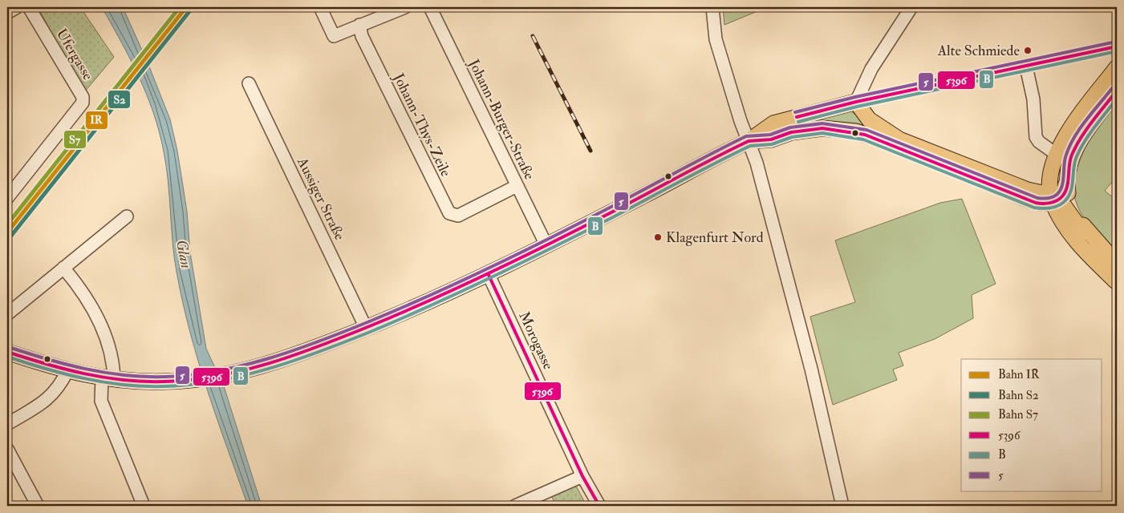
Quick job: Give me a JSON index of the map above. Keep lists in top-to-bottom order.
{
  "streets": {
    "street": [
      "Ufergasse",
      "Johann-Burger-Straße",
      "Johann-Thys-Zeile",
      "Aussiger Straße",
      "Morogasse"
    ]
  },
  "crossings": [
    ["Johann-Burger-Straße", "Johann-Thys-Zeile"]
  ],
  "water": ["Glan"],
  "places": ["Alte Schmiede", "Klagenfurt Nord"],
  "lines": [
    "rail line IR",
    "rail line S7",
    "rail line S2",
    "transit line 5",
    "transit line 5396",
    "transit line B"
  ],
  "legend": [
    "Bahn IR",
    "Bahn S2",
    "Bahn S7",
    "5396",
    "B",
    "5"
  ]
}
